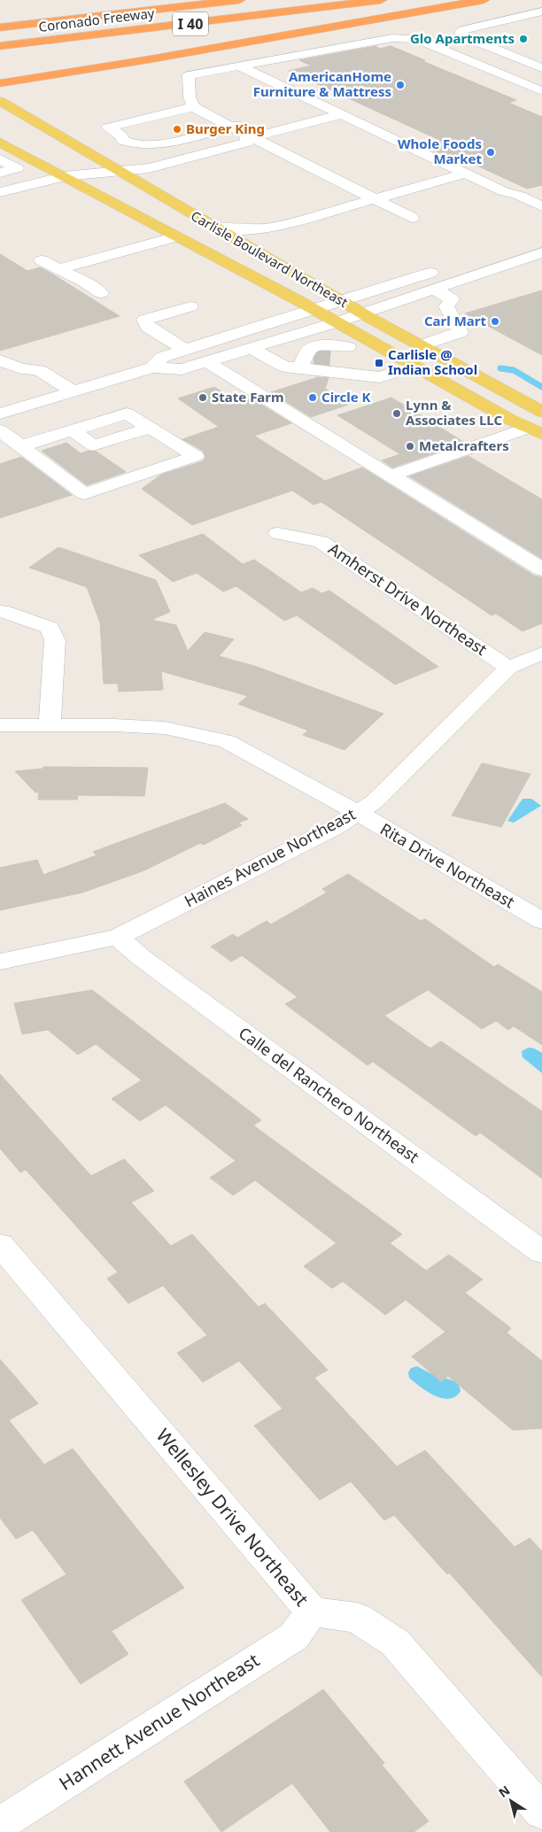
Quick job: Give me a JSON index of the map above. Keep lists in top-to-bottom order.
{
  "streets": {
    "highway": ["Coronado Freeway", "I 40"],
    "main road": ["Carlisle Boulevard Northeast"],
    "street": [
      "Amherst Drive Northeast",
      "Haines Avenue Northeast",
      "Rita Drive Northeast",
      "Calle del Ranchero Northeast",
      "Wellesley Drive Northeast",
      "Hannett Avenue Northeast"
    ]
  },
  "crossings": [
    ["Amherst Drive Northeast", "Haines Avenue Northeast"],
    ["Haines Avenue Northeast", "Rita Drive Northeast"],
    ["Haines Avenue Northeast", "Calle del Ranchero Northeast"],
    ["Wellesley Drive Northeast", "Hannett Avenue Northeast"]
  ],
  "places": {
    "other": [
      "Glo Apartments",
      "AmericanHome Furniture & Mattress",
      "Burger King",
      "Whole Foods Market",
      "Carl Mart",
      "State Farm",
      "Circle K",
      "Lynn & Associates LLC",
      "Metalcrafters"
    ],
    "transit": ["Carlisle @ Indian School"]
  },
  "north": "top left"
}
